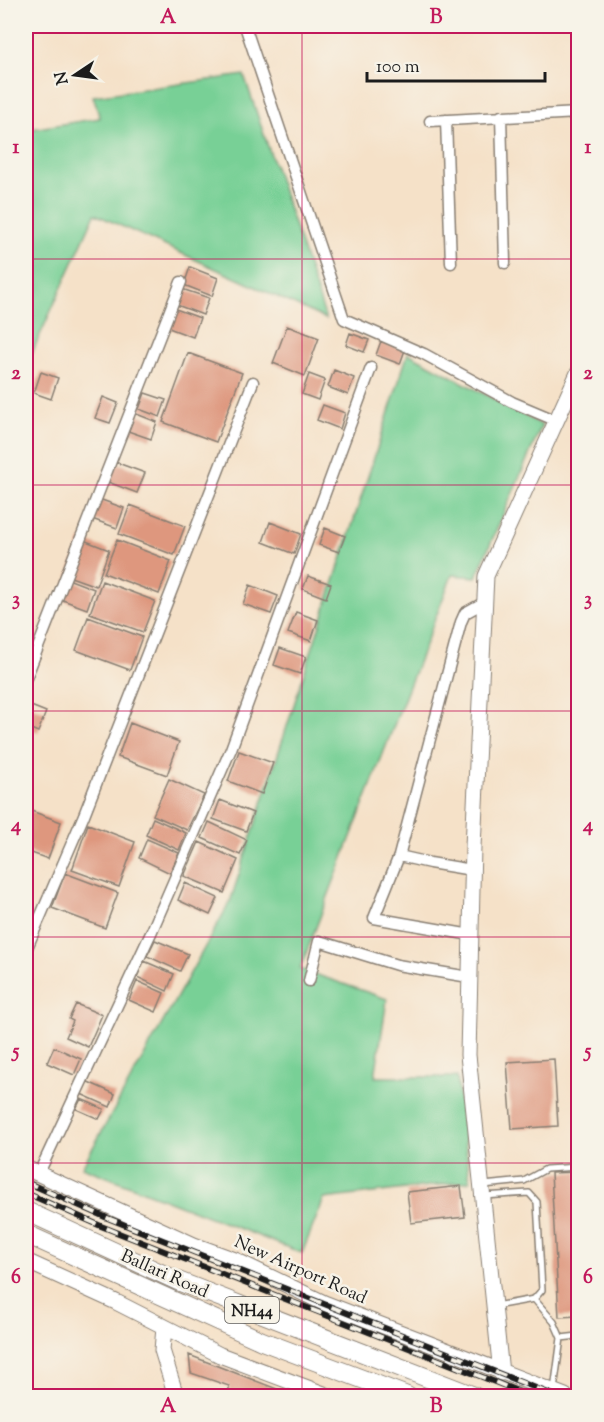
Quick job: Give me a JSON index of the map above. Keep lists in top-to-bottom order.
{
  "streets": {
    "highway": ["Ballari Road", "NH44"],
    "street": ["New Airport Road"]
  },
  "scale_bar": "100 m",
  "north": "left",
  "grid": {
    "columns": ["A", "B"],
    "rows": [
      "1",
      "2",
      "3",
      "4",
      "5",
      "6"
    ]
  }
}
